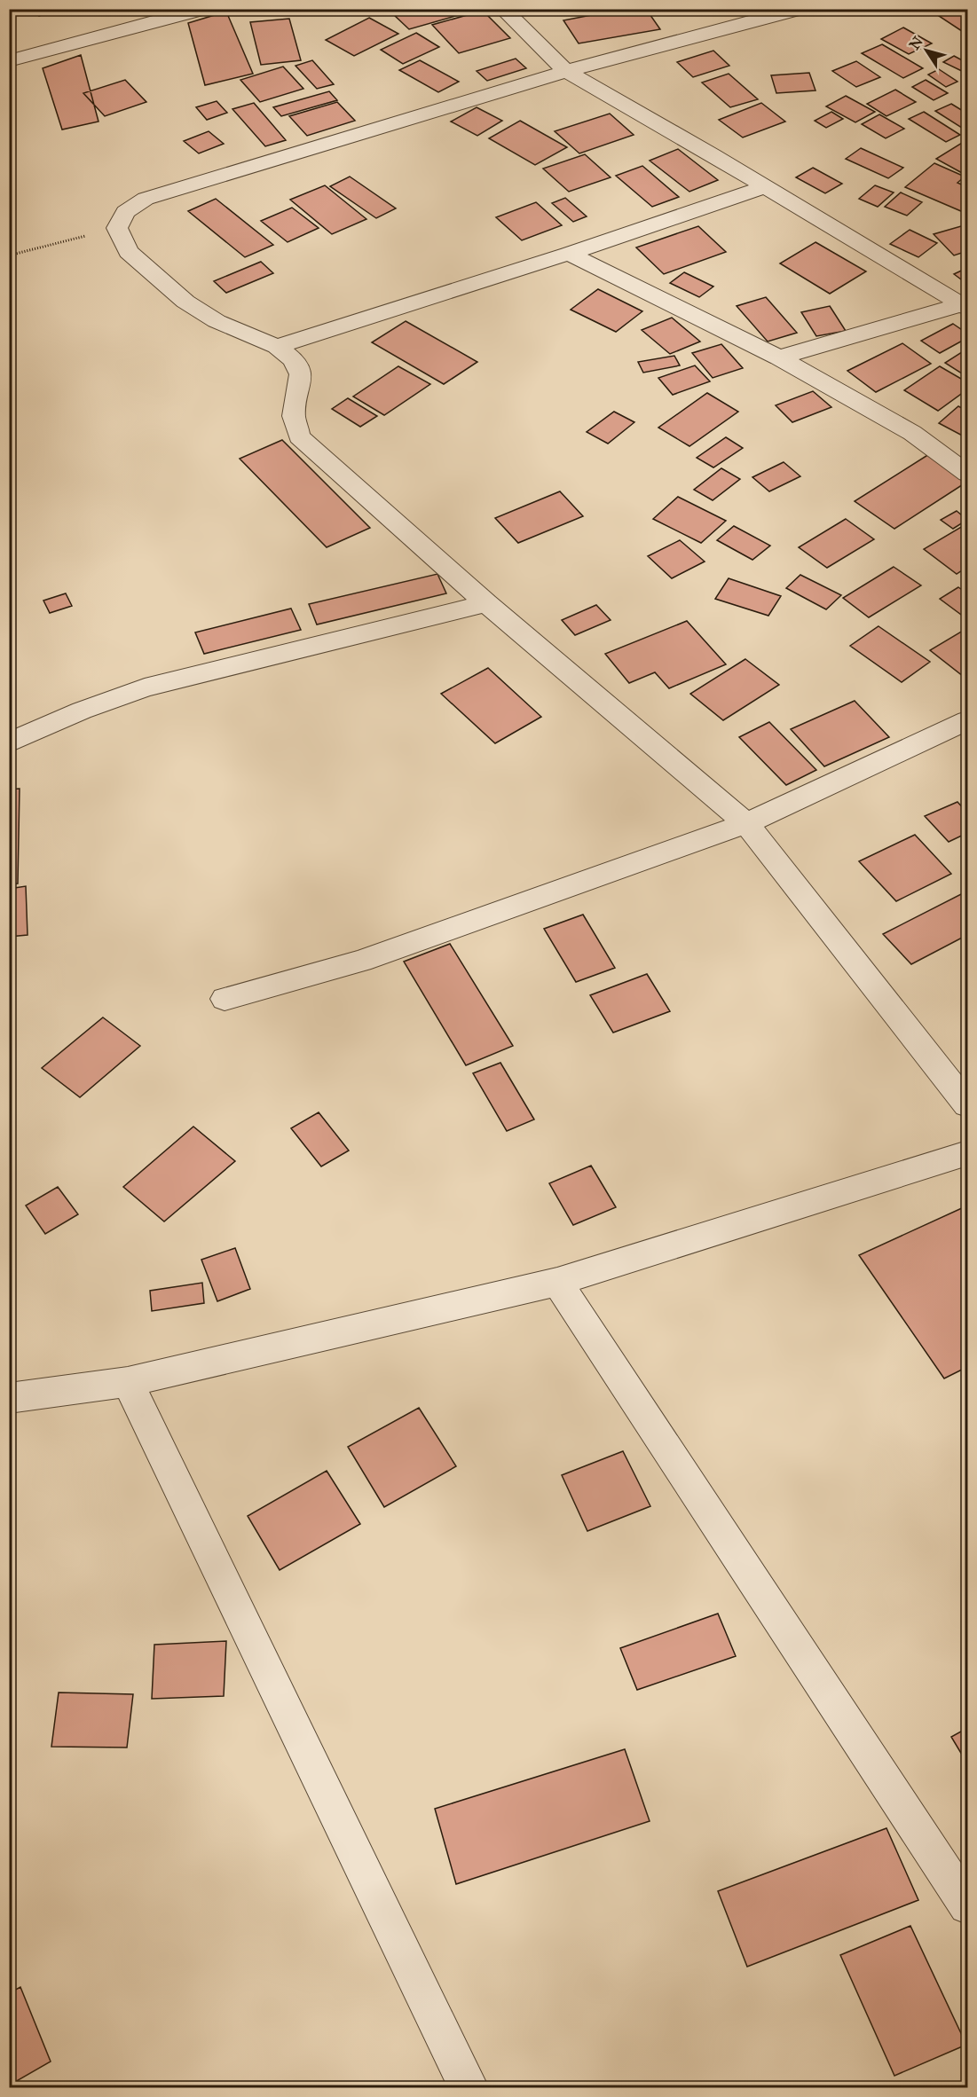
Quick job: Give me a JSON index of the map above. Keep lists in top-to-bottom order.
{
  "north": "top left"
}
